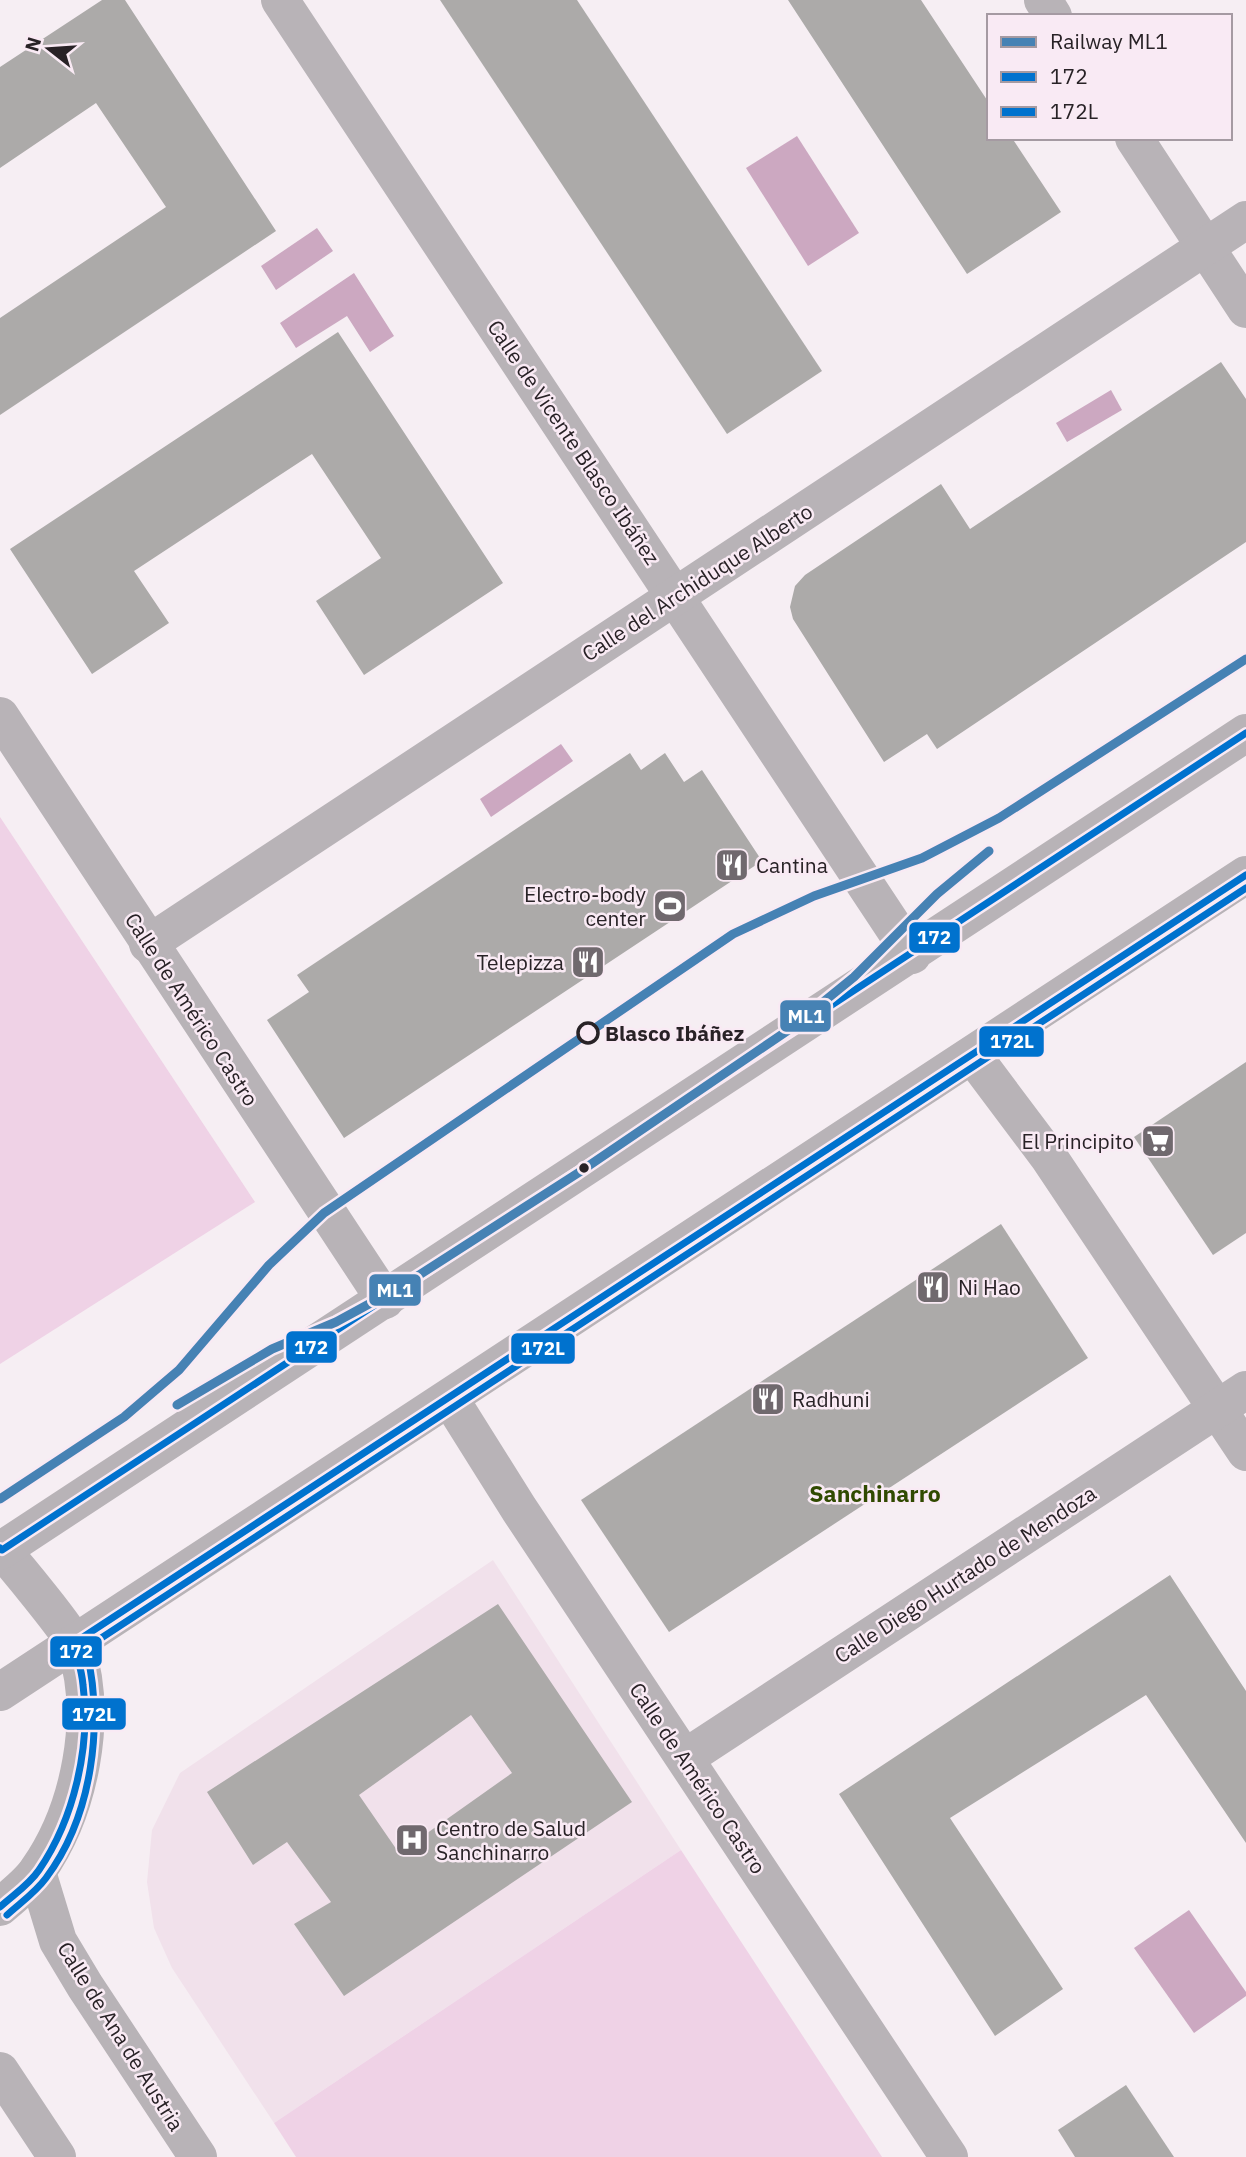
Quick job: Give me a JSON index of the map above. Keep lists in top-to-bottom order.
{
  "streets": {
    "street": [
      "Calle de Vicente Blasco Ibáñez",
      "Calle del Archiduque Alberto",
      "Calle de Américo Castro",
      "Calle Diego Hurtado de Mendoza",
      "Calle de Ana de Austria"
    ]
  },
  "crossings": [
    ["Calle de Vicente Blasco Ibáñez", "Calle del Archiduque Alberto"],
    ["Calle del Archiduque Alberto", "Calle de Américo Castro"],
    ["Calle de Américo Castro", "Calle Diego Hurtado de Mendoza"]
  ],
  "districts": ["Sanchinarro"],
  "places": {
    "restaurant": [
      "Cantina",
      "Telepizza",
      "Ni Hao",
      "Radhuni"
    ],
    "sports": ["Electro-body center"],
    "other": ["Blasco Ibáñez"],
    "supermarket": ["El Principito"],
    "hospital": ["Centro de Salud Sanchinarro"]
  },
  "lines": ["rail line ML1", "transit line 172", "transit line 172L"],
  "legend": ["Railway ML1", "172", "172L"],
  "north": "left"
}
